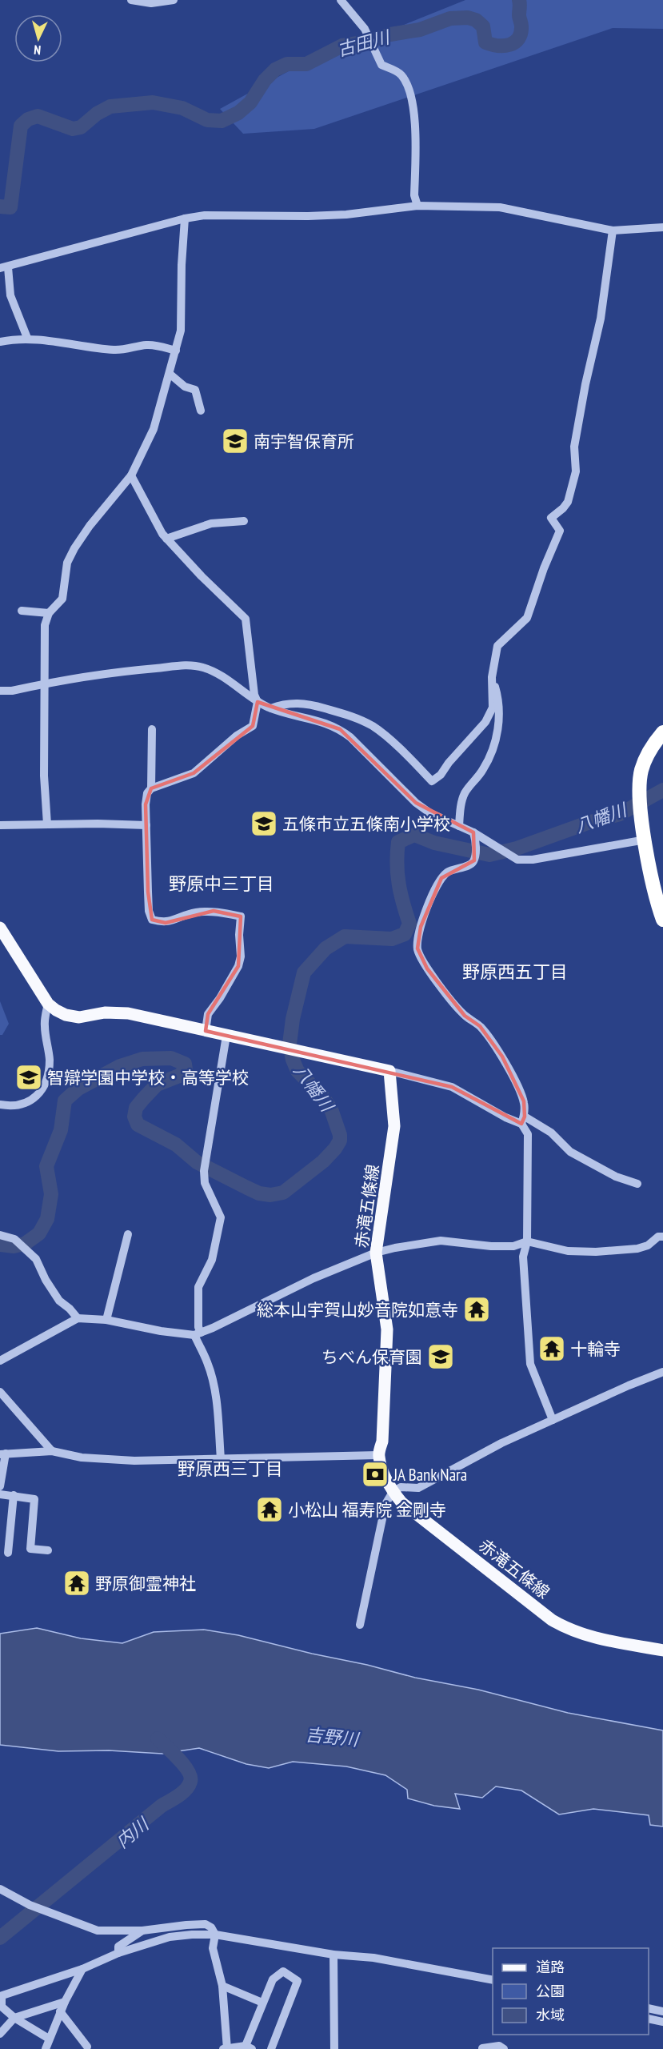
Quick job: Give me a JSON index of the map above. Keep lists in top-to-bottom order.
{
  "streets": {
    "main road": ["赤滝五條線"]
  },
  "districts": ["野原中三丁目", "野原西五丁目", "野原西三丁目"],
  "water": [
    "古田川",
    "八幡川",
    "吉野川",
    "内川"
  ],
  "places": {
    "school or university": [
      "南宇智保育所",
      "五條市立五條南小学校",
      "智辯学園中学校・高等学校",
      "ちべん保育園"
    ],
    "temple": [
      "総本山宇賀山妙音院如意寺",
      "十輪寺",
      "小松山 福寿院 金剛寺",
      "野原御霊神社"
    ],
    "bank": ["JA Bank Nara"]
  },
  "legend": ["道路", "公園", "水域"],
  "north": "bottom"
}
